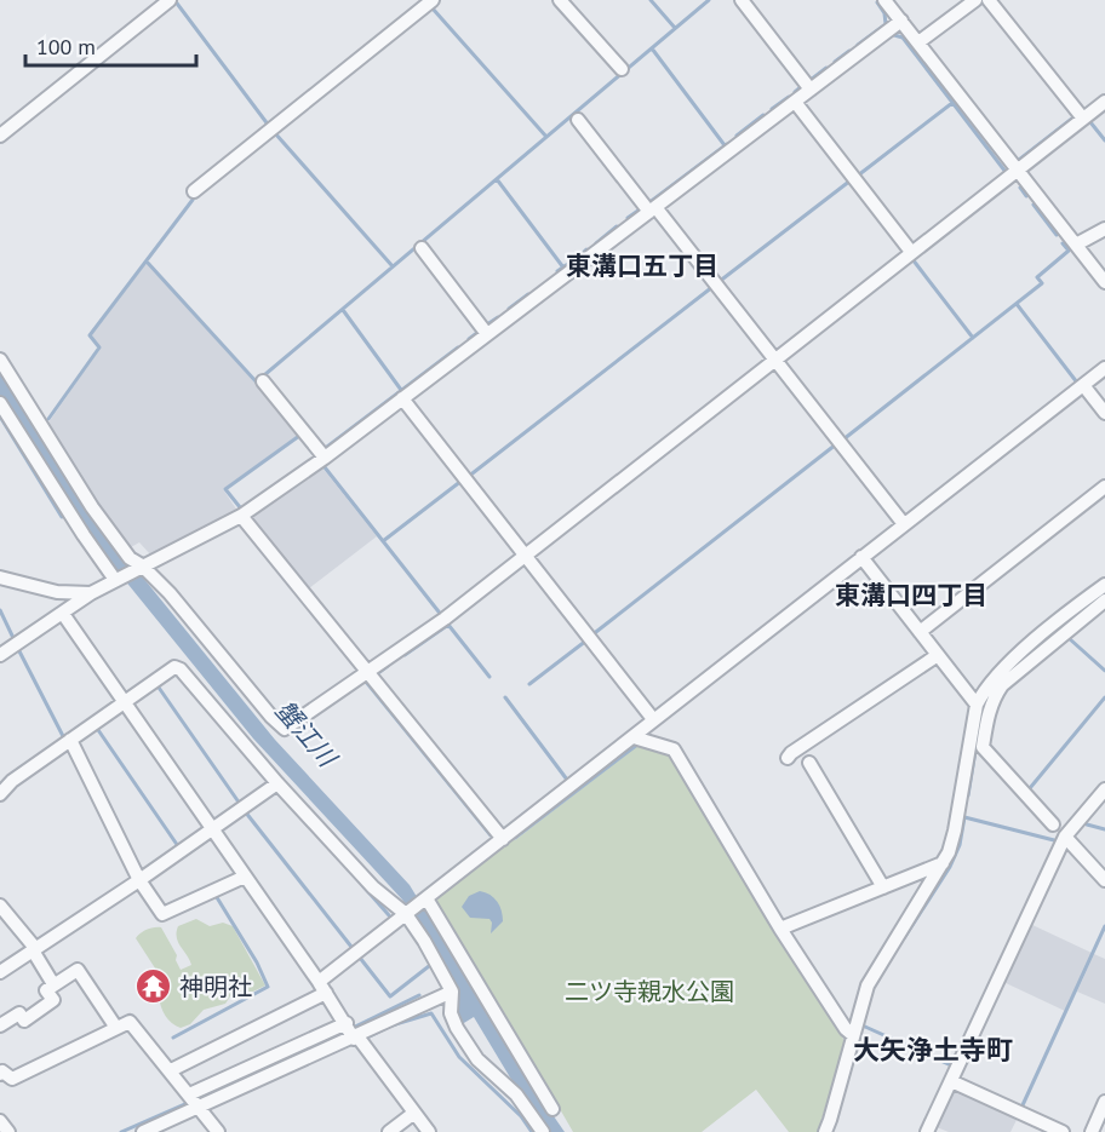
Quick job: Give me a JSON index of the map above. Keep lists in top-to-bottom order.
{
  "districts": ["東溝口五丁目", "東溝口四丁目", "大矢浄土寺町"],
  "water": ["蟹江川"],
  "parks": ["二ツ寺親水公園"],
  "places": {
    "temple": ["神明社"]
  },
  "scale_bar": "100 m"
}
